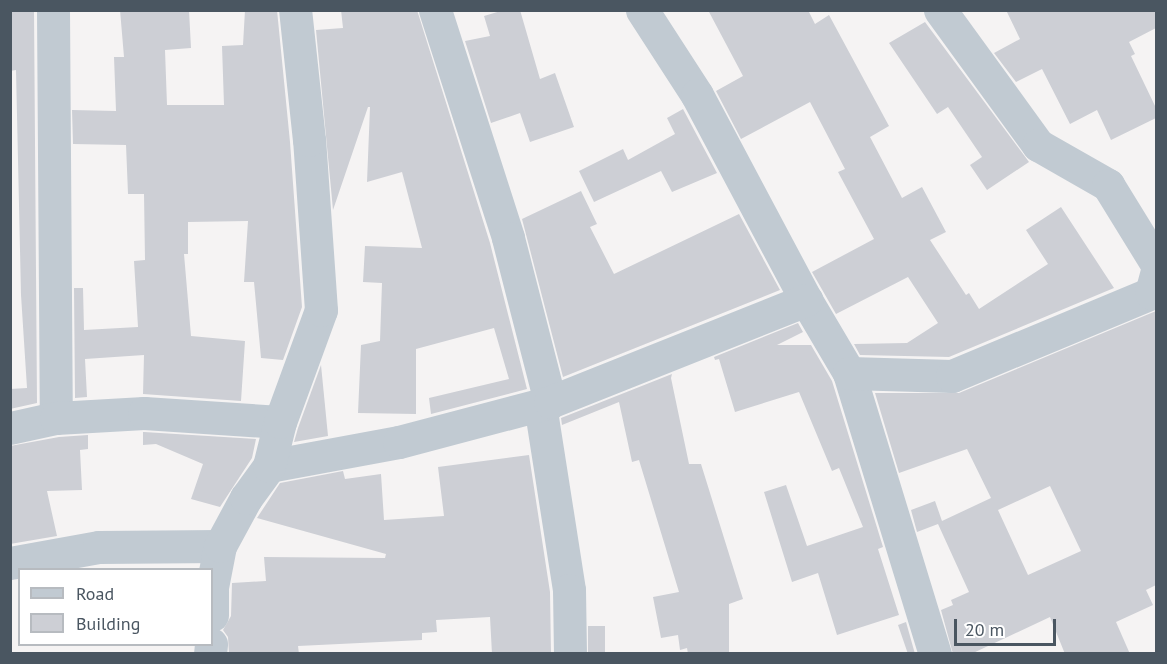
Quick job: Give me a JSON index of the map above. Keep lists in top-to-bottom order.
{
  "legend": ["Road", "Building"],
  "scale_bar": "20 m"
}
